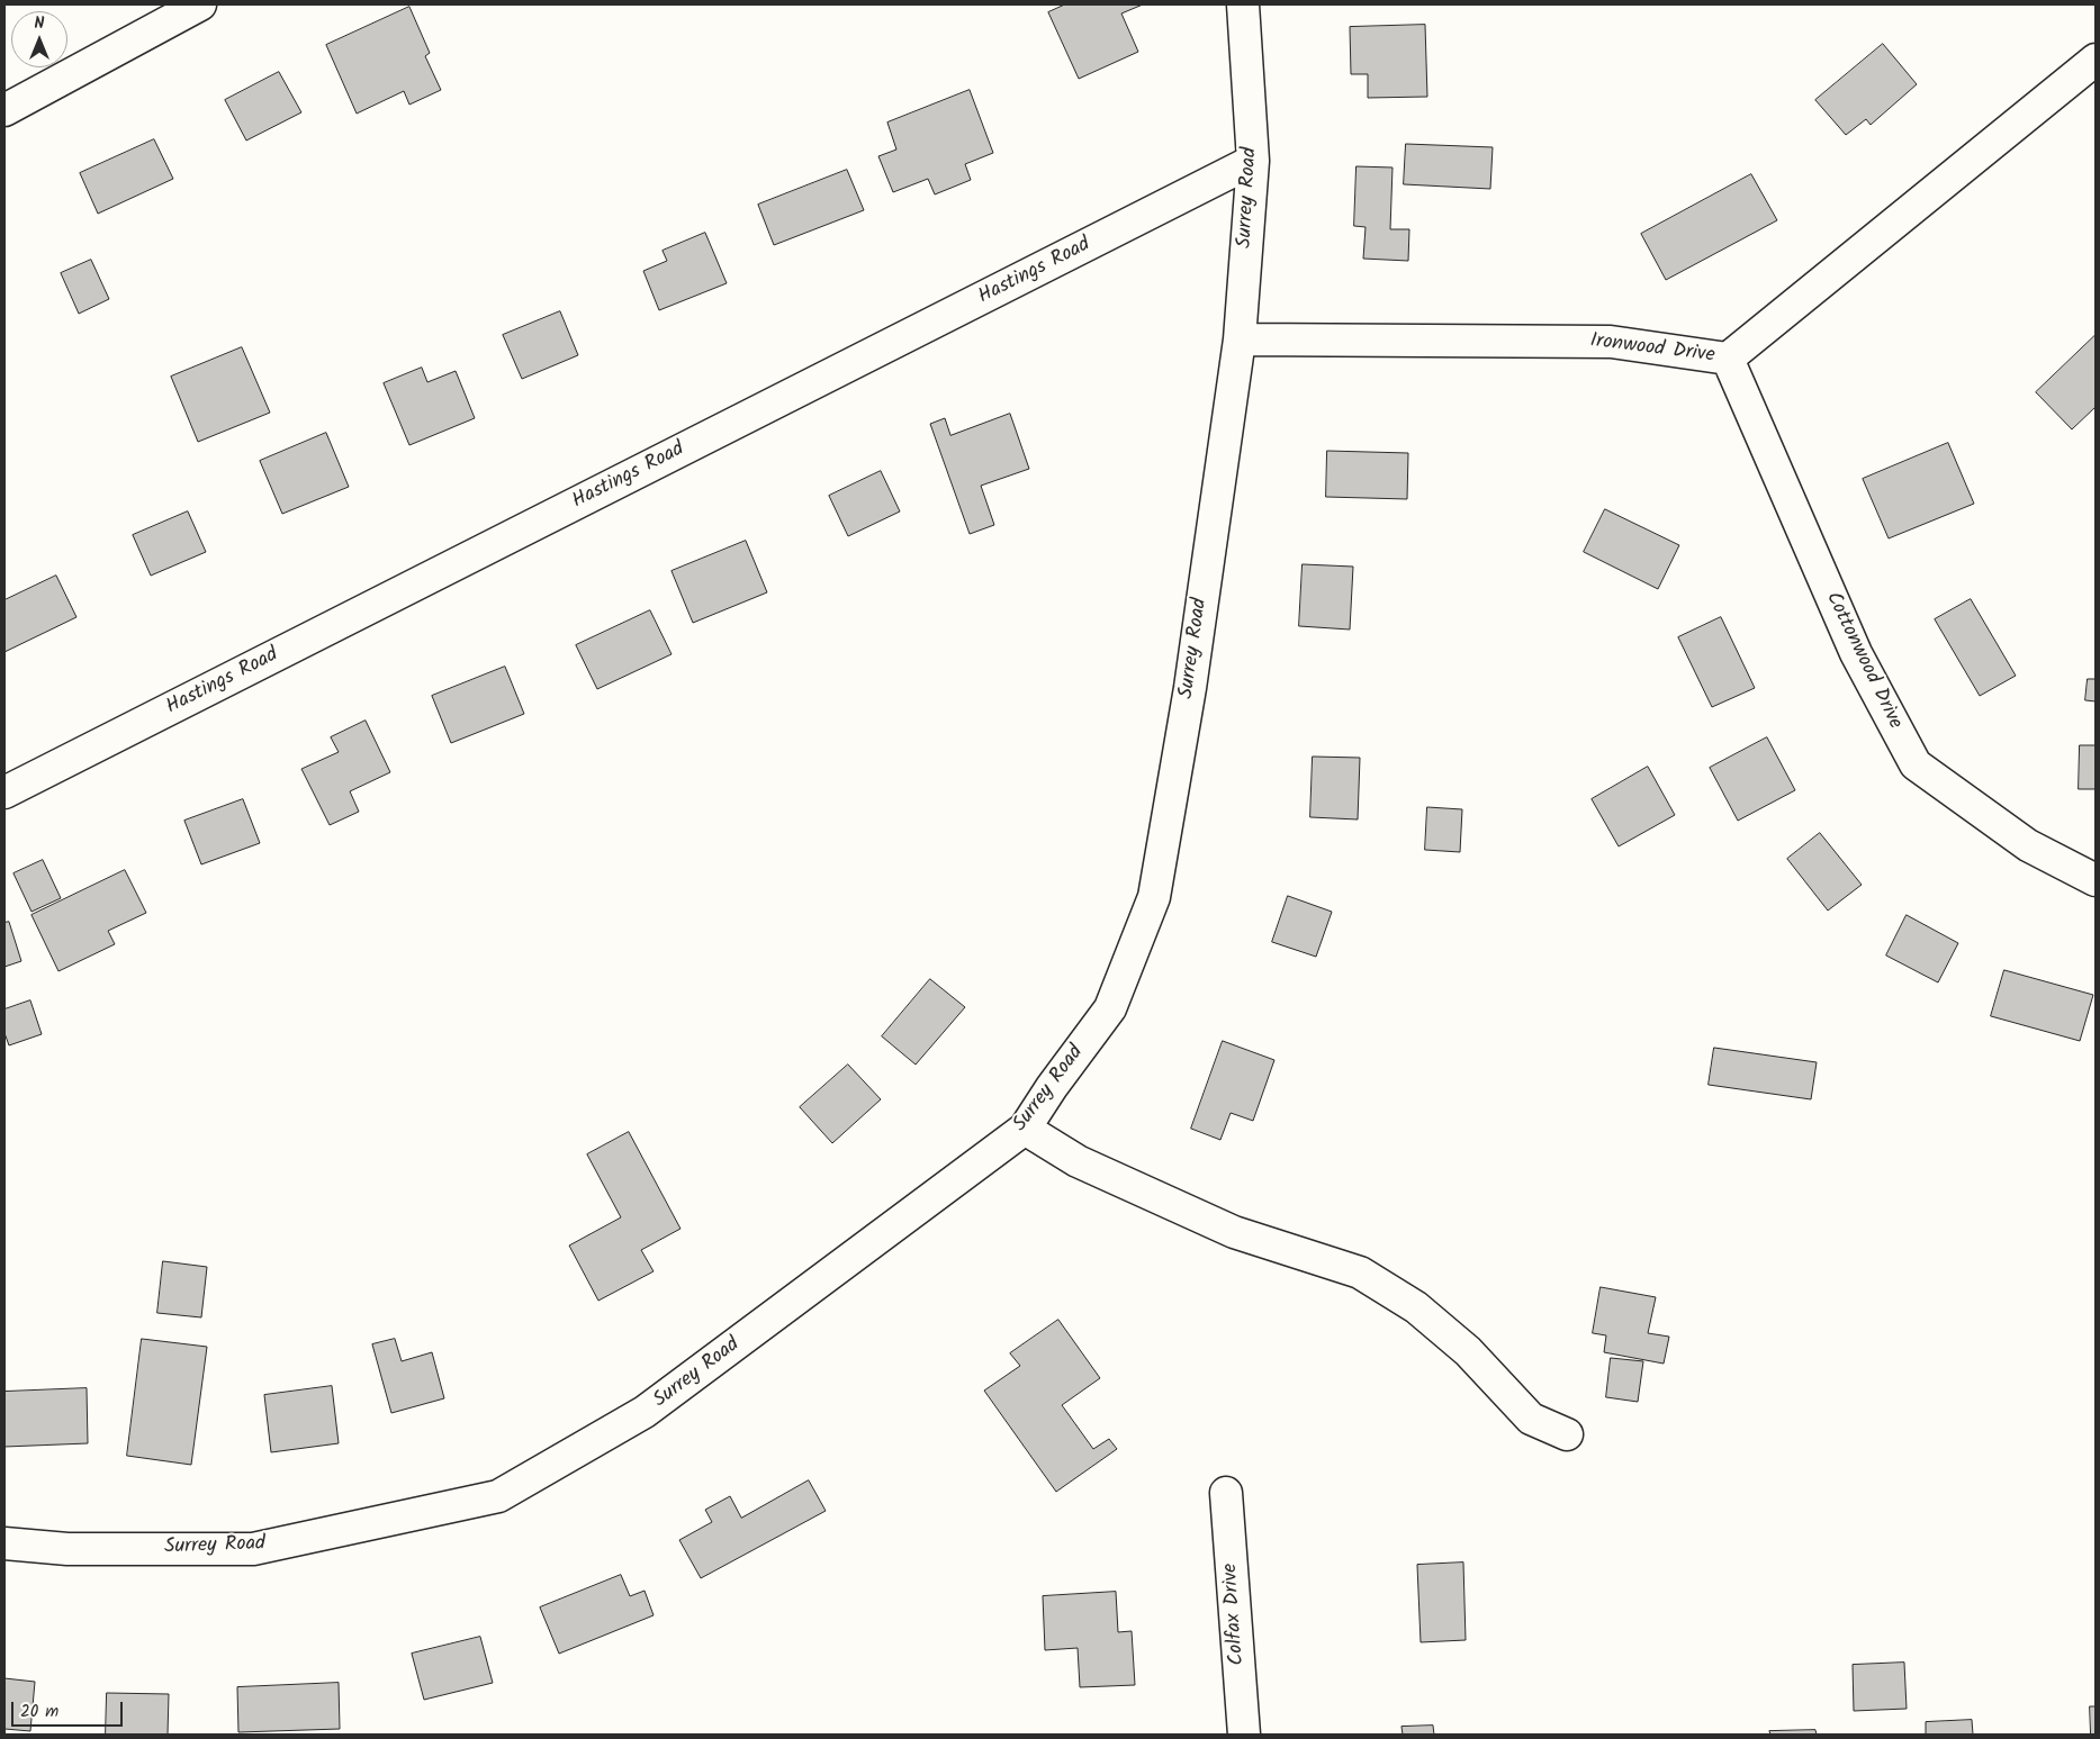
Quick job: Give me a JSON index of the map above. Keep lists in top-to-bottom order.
{
  "streets": {
    "street": [
      "Surrey Road",
      "Hastings Road",
      "Ironwood Drive",
      "Cottonwood Drive",
      "Colfax Drive"
    ]
  },
  "crossings": [
    ["Surrey Road", "Hastings Road"],
    ["Surrey Road", "Ironwood Drive"],
    ["Ironwood Drive", "Cottonwood Drive"]
  ],
  "scale_bar": "20 m",
  "north": "top"
}
